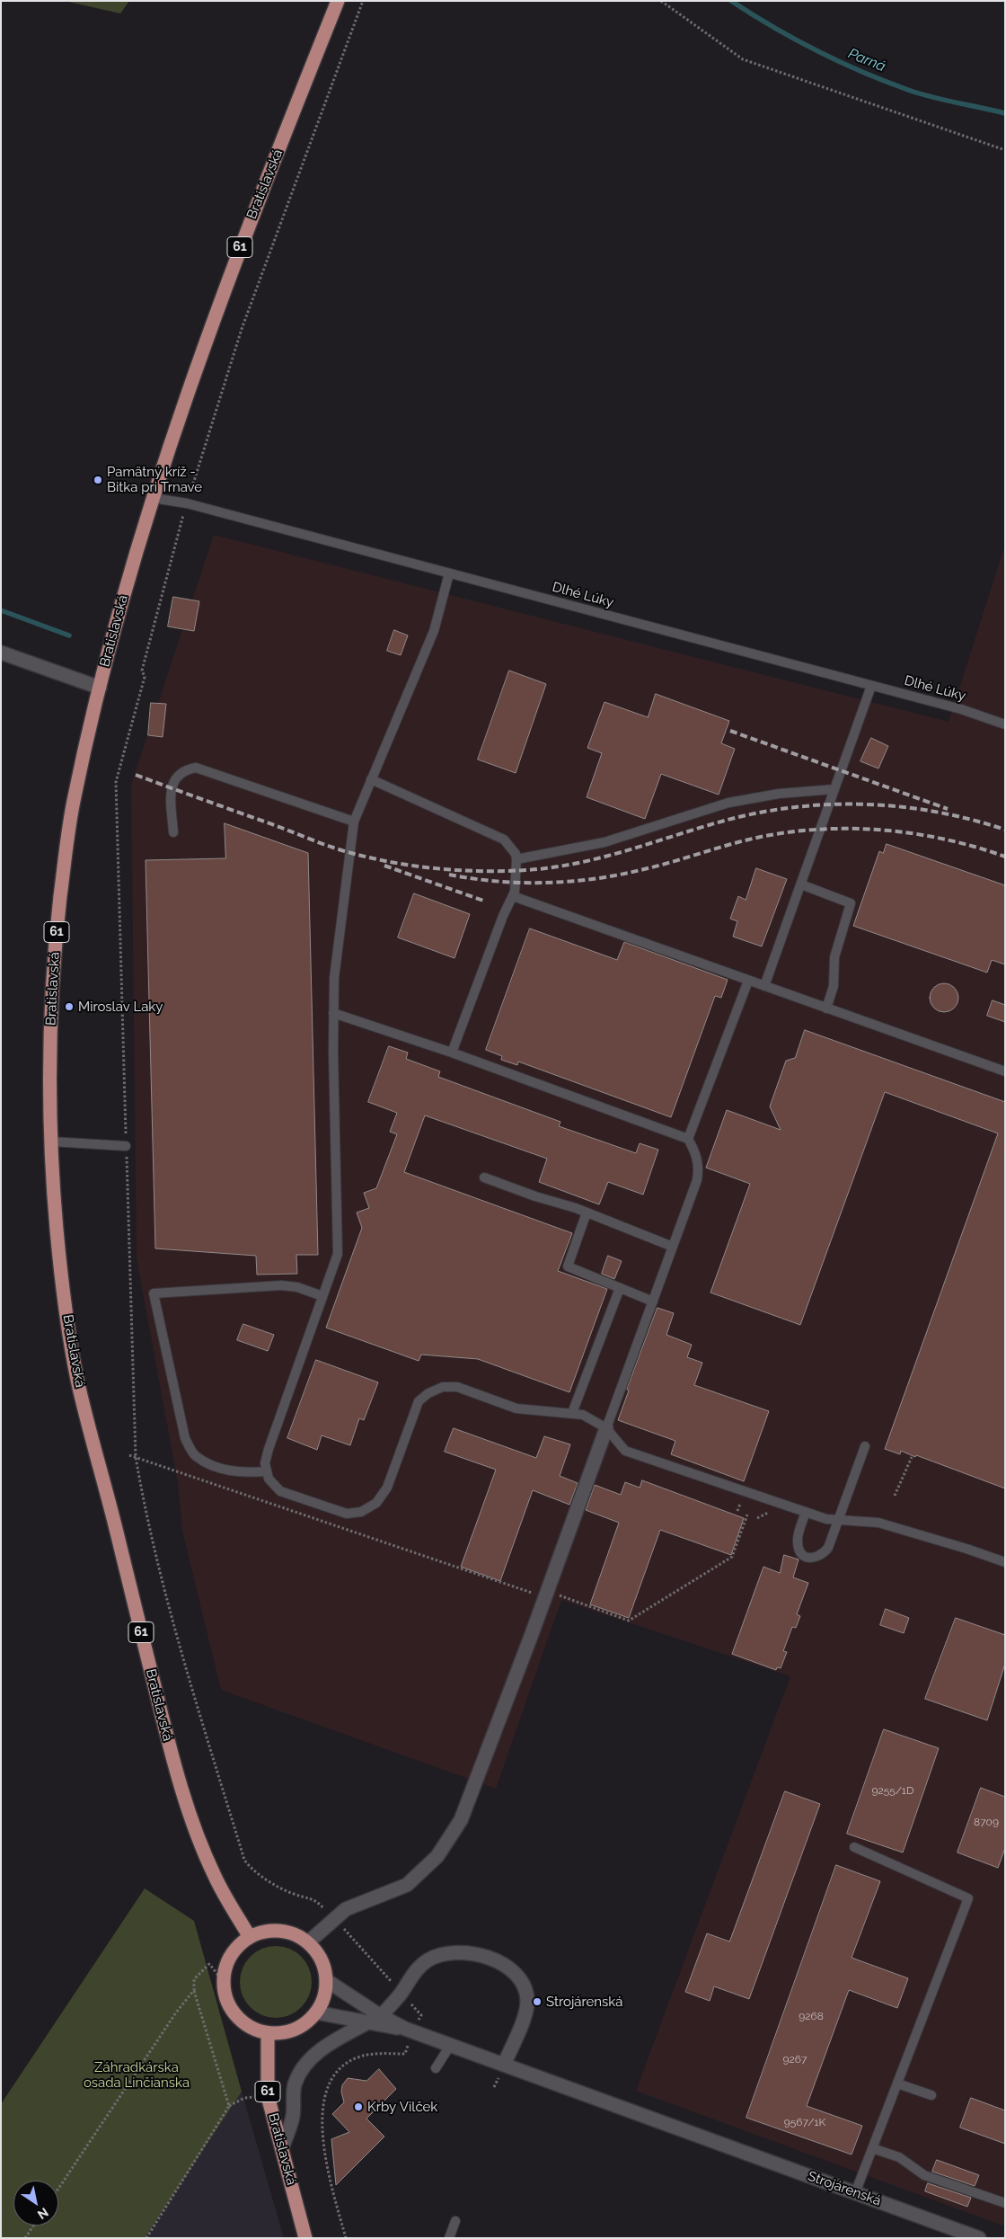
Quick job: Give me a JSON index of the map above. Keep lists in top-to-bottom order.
{
  "streets": {
    "main road": ["Bratislavská", "61"],
    "street": ["Strojárenská"],
    "lane": ["Dlhé Lúky"]
  },
  "crossings": [
    ["Bratislavská", "Dlhé Lúky"]
  ],
  "water": ["Parná"],
  "parks": ["Záhradkárska osada Linčianska"],
  "places": [
    "Pamätný kríž - Bitka pri Trnave",
    "Miroslav Laky",
    "Strojárenská",
    "Krby Vilček"
  ],
  "house_numbers": [
    "9255/1D",
    "8709",
    "9268",
    "9267",
    "9567/1K"
  ],
  "north": "bottom right"
}
